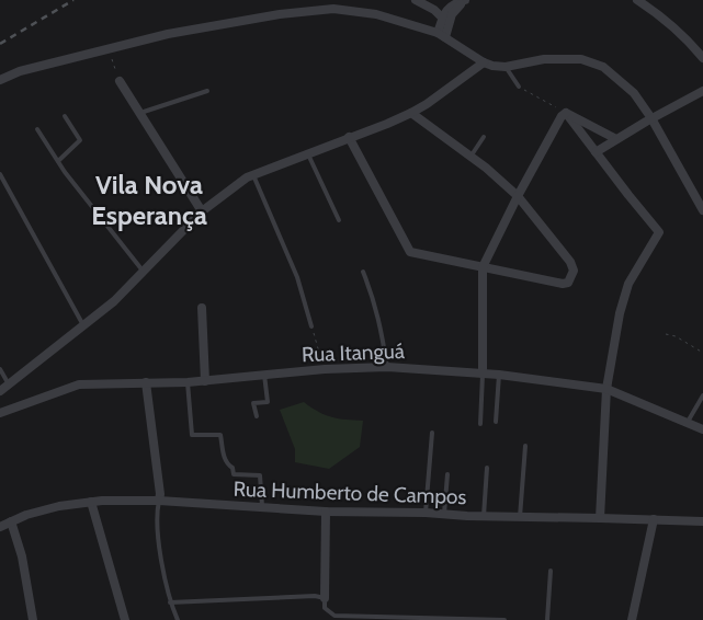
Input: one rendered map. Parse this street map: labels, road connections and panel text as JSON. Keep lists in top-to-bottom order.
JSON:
{
  "streets": {
    "street": ["Rua Itanguá", "Rua Humberto de Campos"]
  },
  "districts": ["Vila Nova Esperança"]
}
